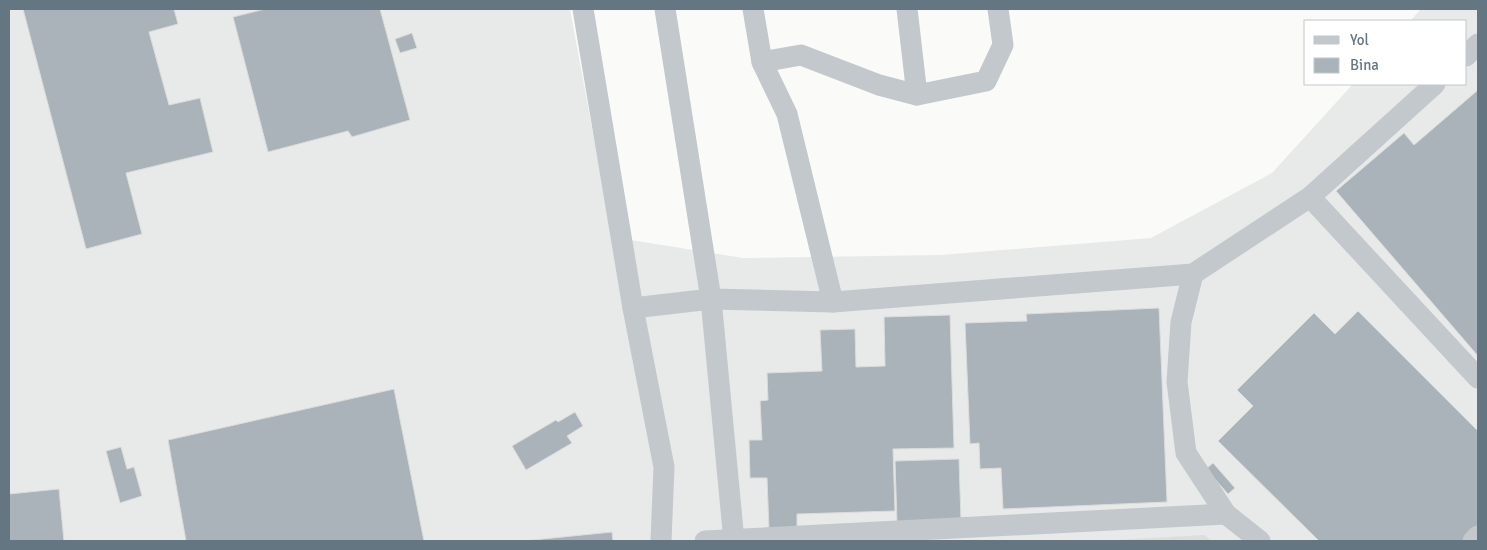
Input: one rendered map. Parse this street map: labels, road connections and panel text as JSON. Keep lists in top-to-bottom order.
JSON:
{
  "legend": ["Yol", "Bina"]
}
